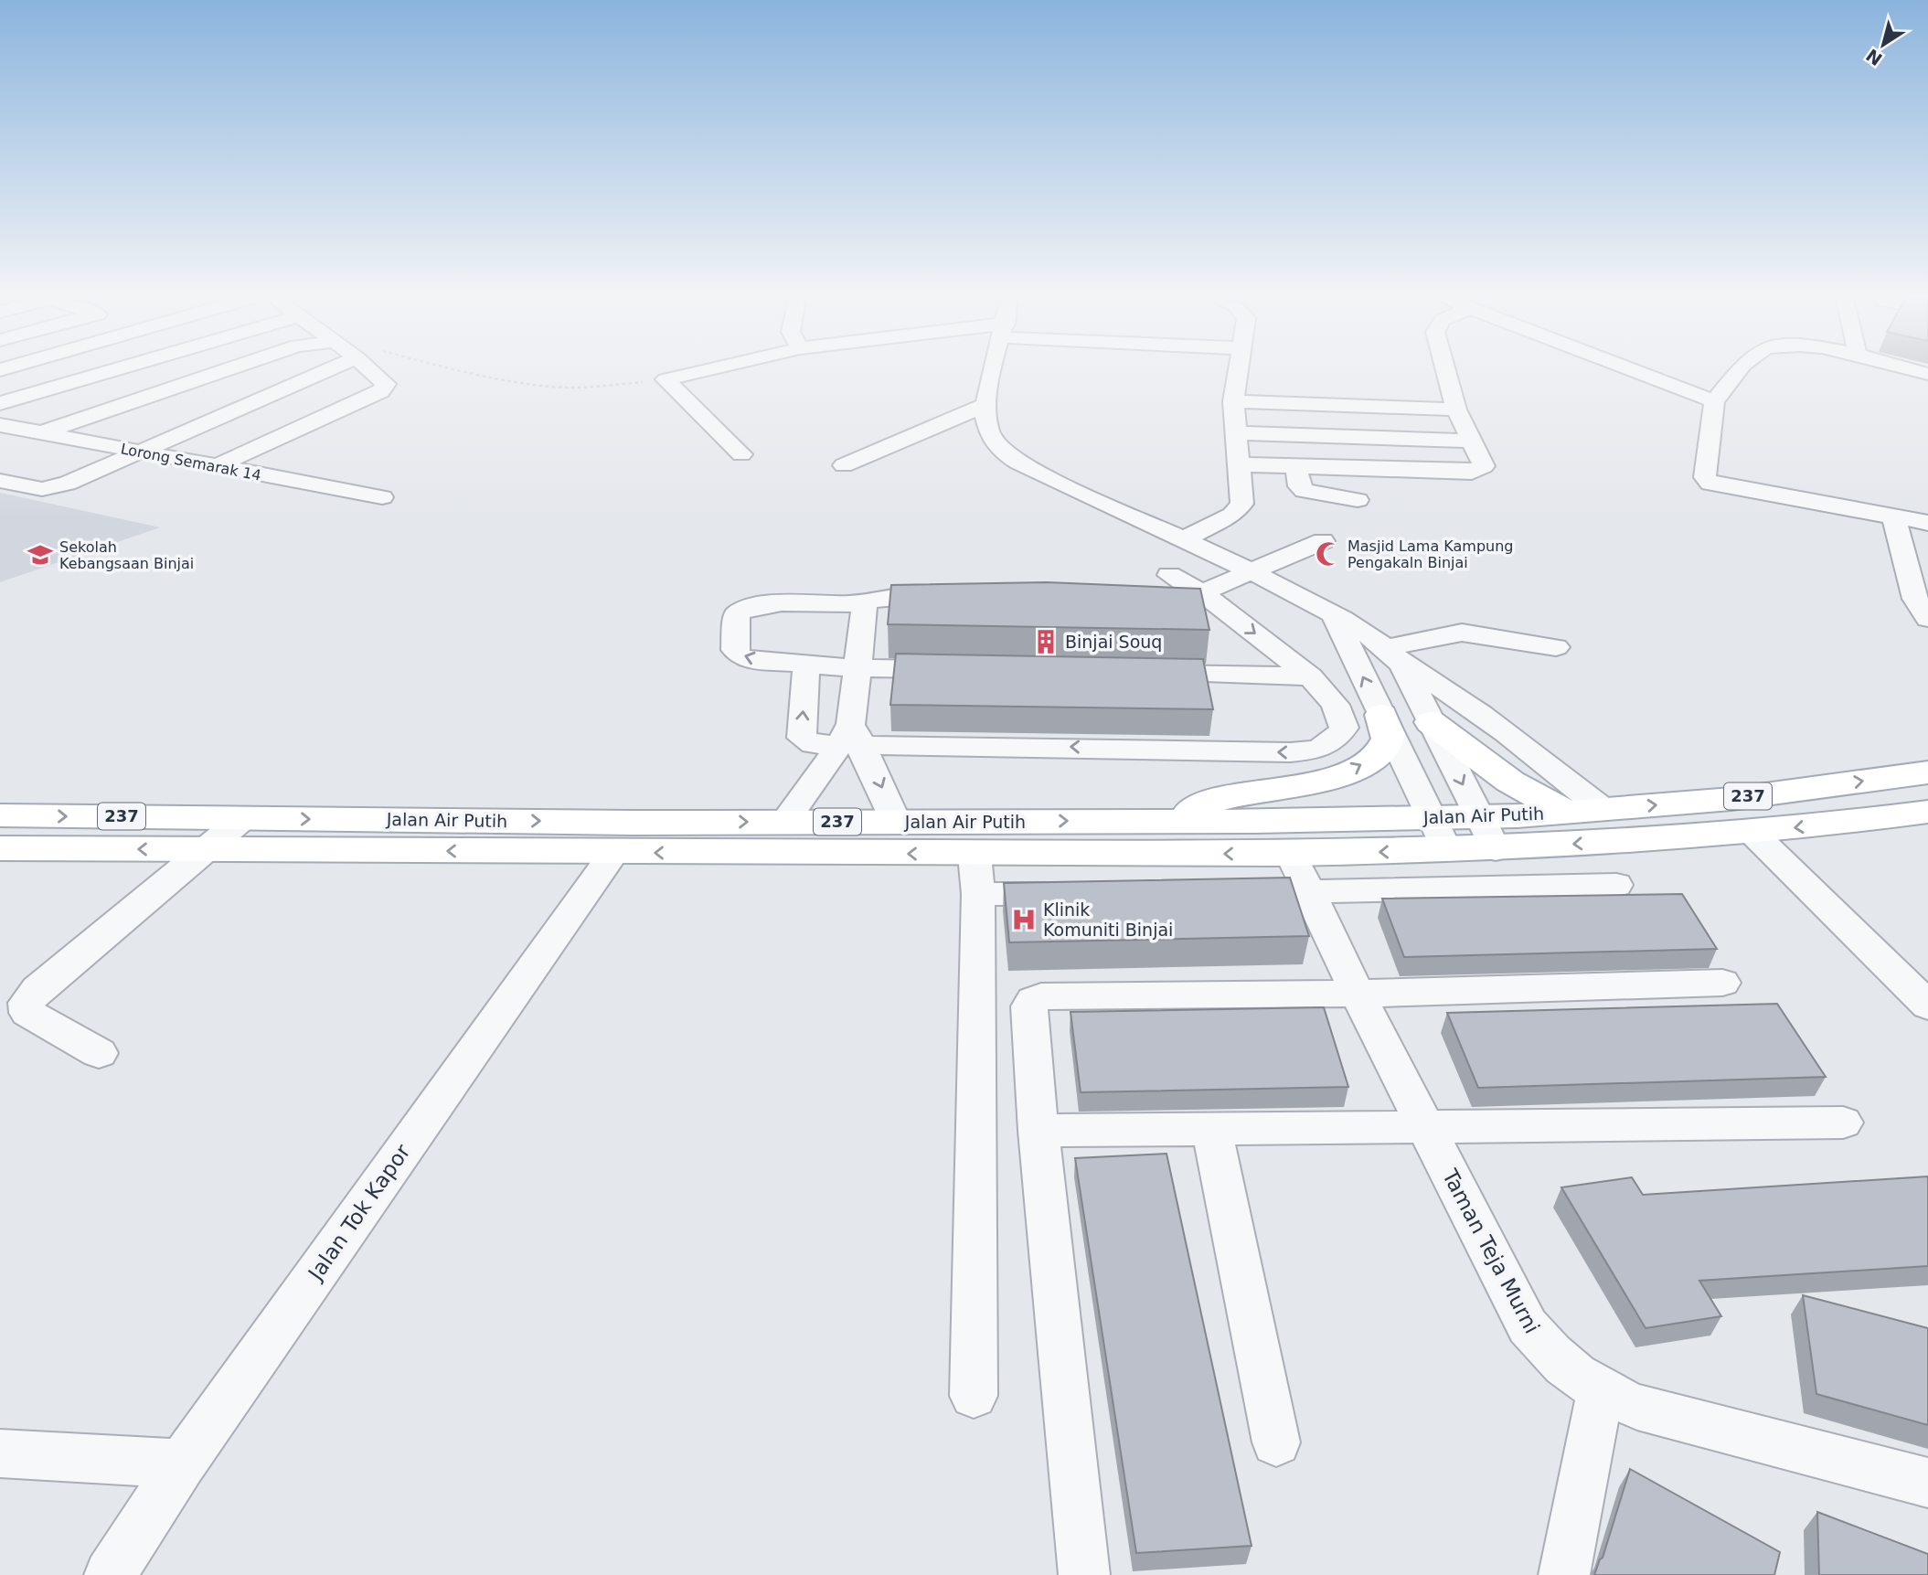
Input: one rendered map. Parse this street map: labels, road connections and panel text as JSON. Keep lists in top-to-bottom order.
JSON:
{
  "streets": {
    "main road": ["237", "Jalan Air Putih"],
    "street": ["Lorong Semarak 14", "Jalan Tok Kapor", "Taman Teja Murni"]
  },
  "crossings": [
    ["Jalan Air Putih", "Jalan Tok Kapor"],
    ["Jalan Air Putih", "Taman Teja Murni"]
  ],
  "places": {
    "mosque": ["Masjid Lama Kampung Pengakaln Binjai"],
    "school or university": ["Sekolah Kebangsaan Binjai"],
    "building": ["Binjai Souq"],
    "hospital": ["Klinik Komuniti Binjai"]
  },
  "north": "bottom left"
}
